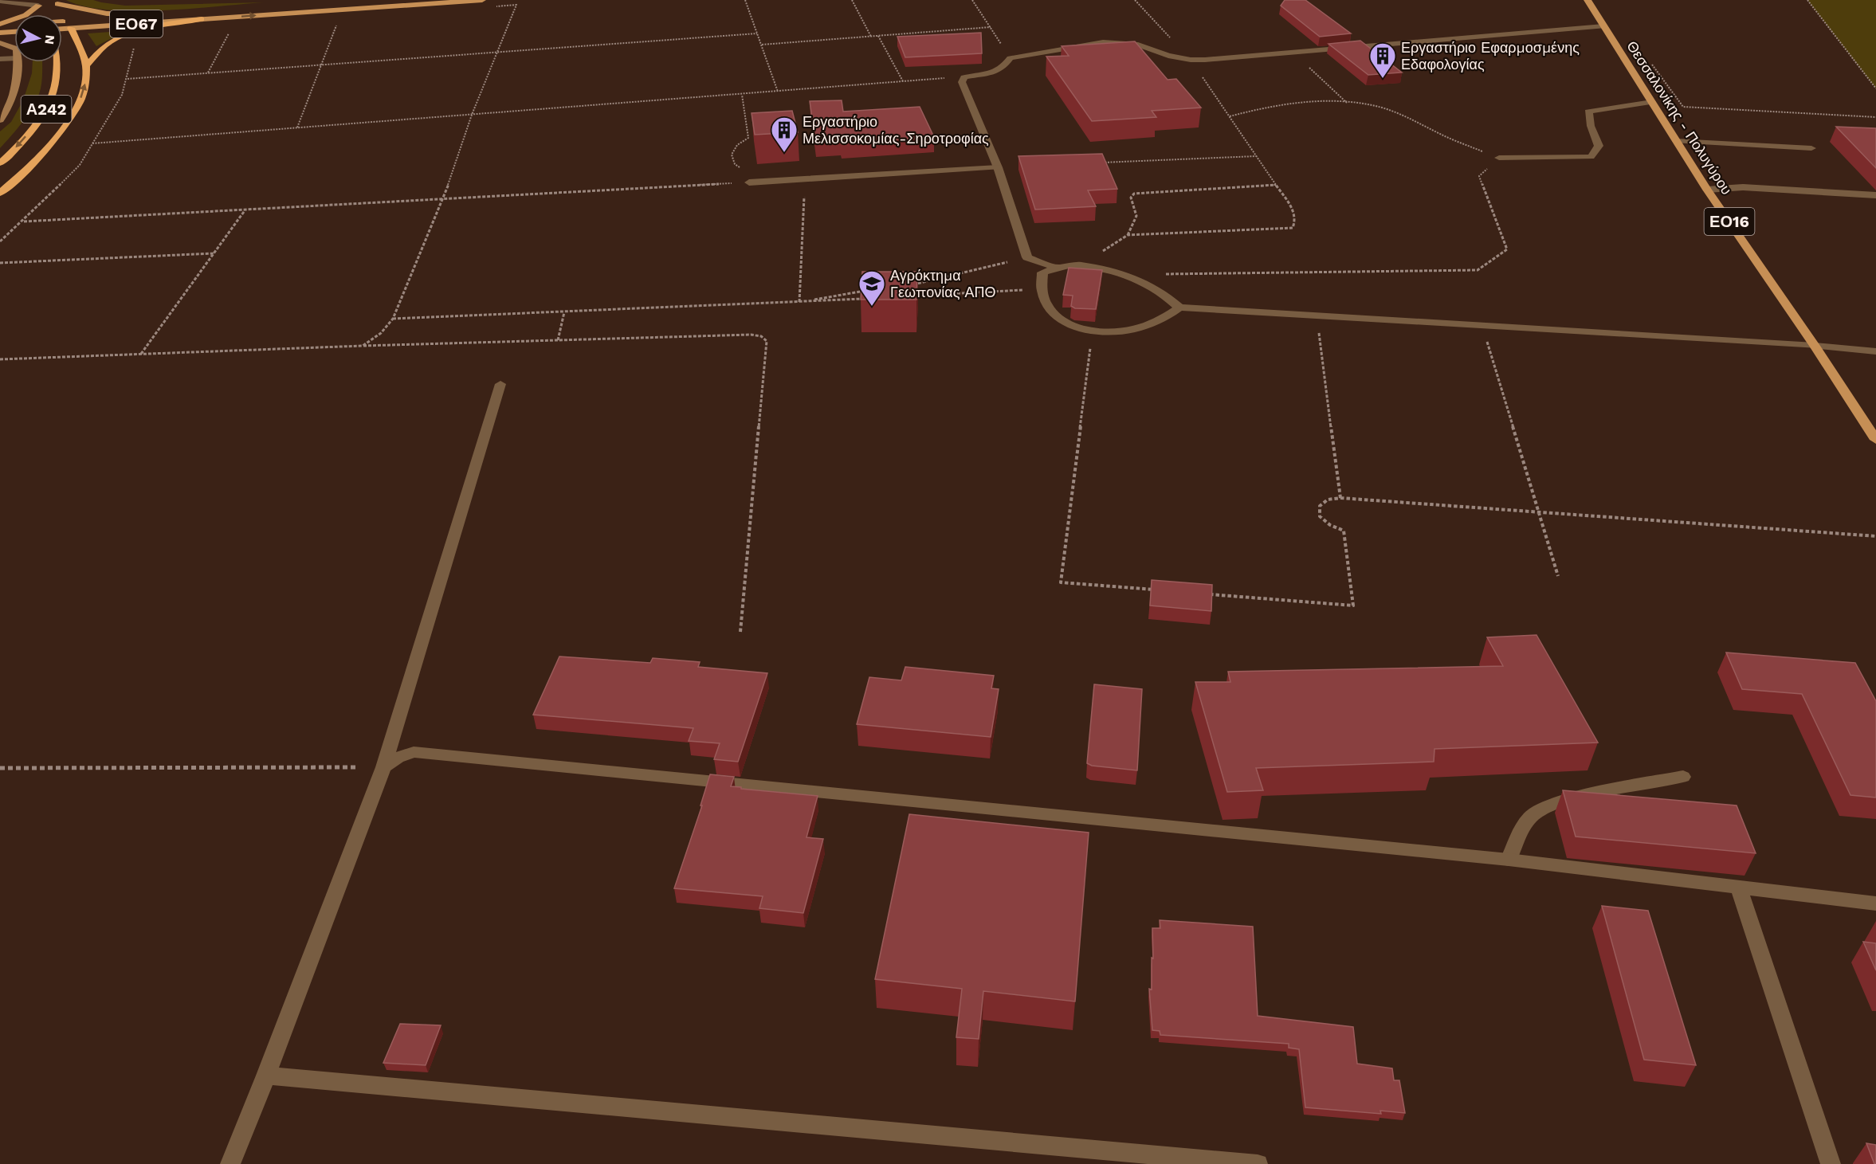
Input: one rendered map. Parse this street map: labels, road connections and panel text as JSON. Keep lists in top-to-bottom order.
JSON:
{
  "streets": {
    "highway": ["Α242"],
    "main road": ["ΕΟ67", "Θεσσαλονίκης - Πολυγύρου", "ΕΟ16"]
  },
  "crossings": [
    ["ΕΟ67", "Α242"]
  ],
  "places": {
    "building": ["Εργαστήριο Εφαρμοσμένης Εδαφολογίας", "Εργαστήριο Μελισσοκομίας-Σηροτροφίας"],
    "school or university": ["Αγρόκτημα Γεωπονίας ΑΠΘ"]
  },
  "north": "right"
}
